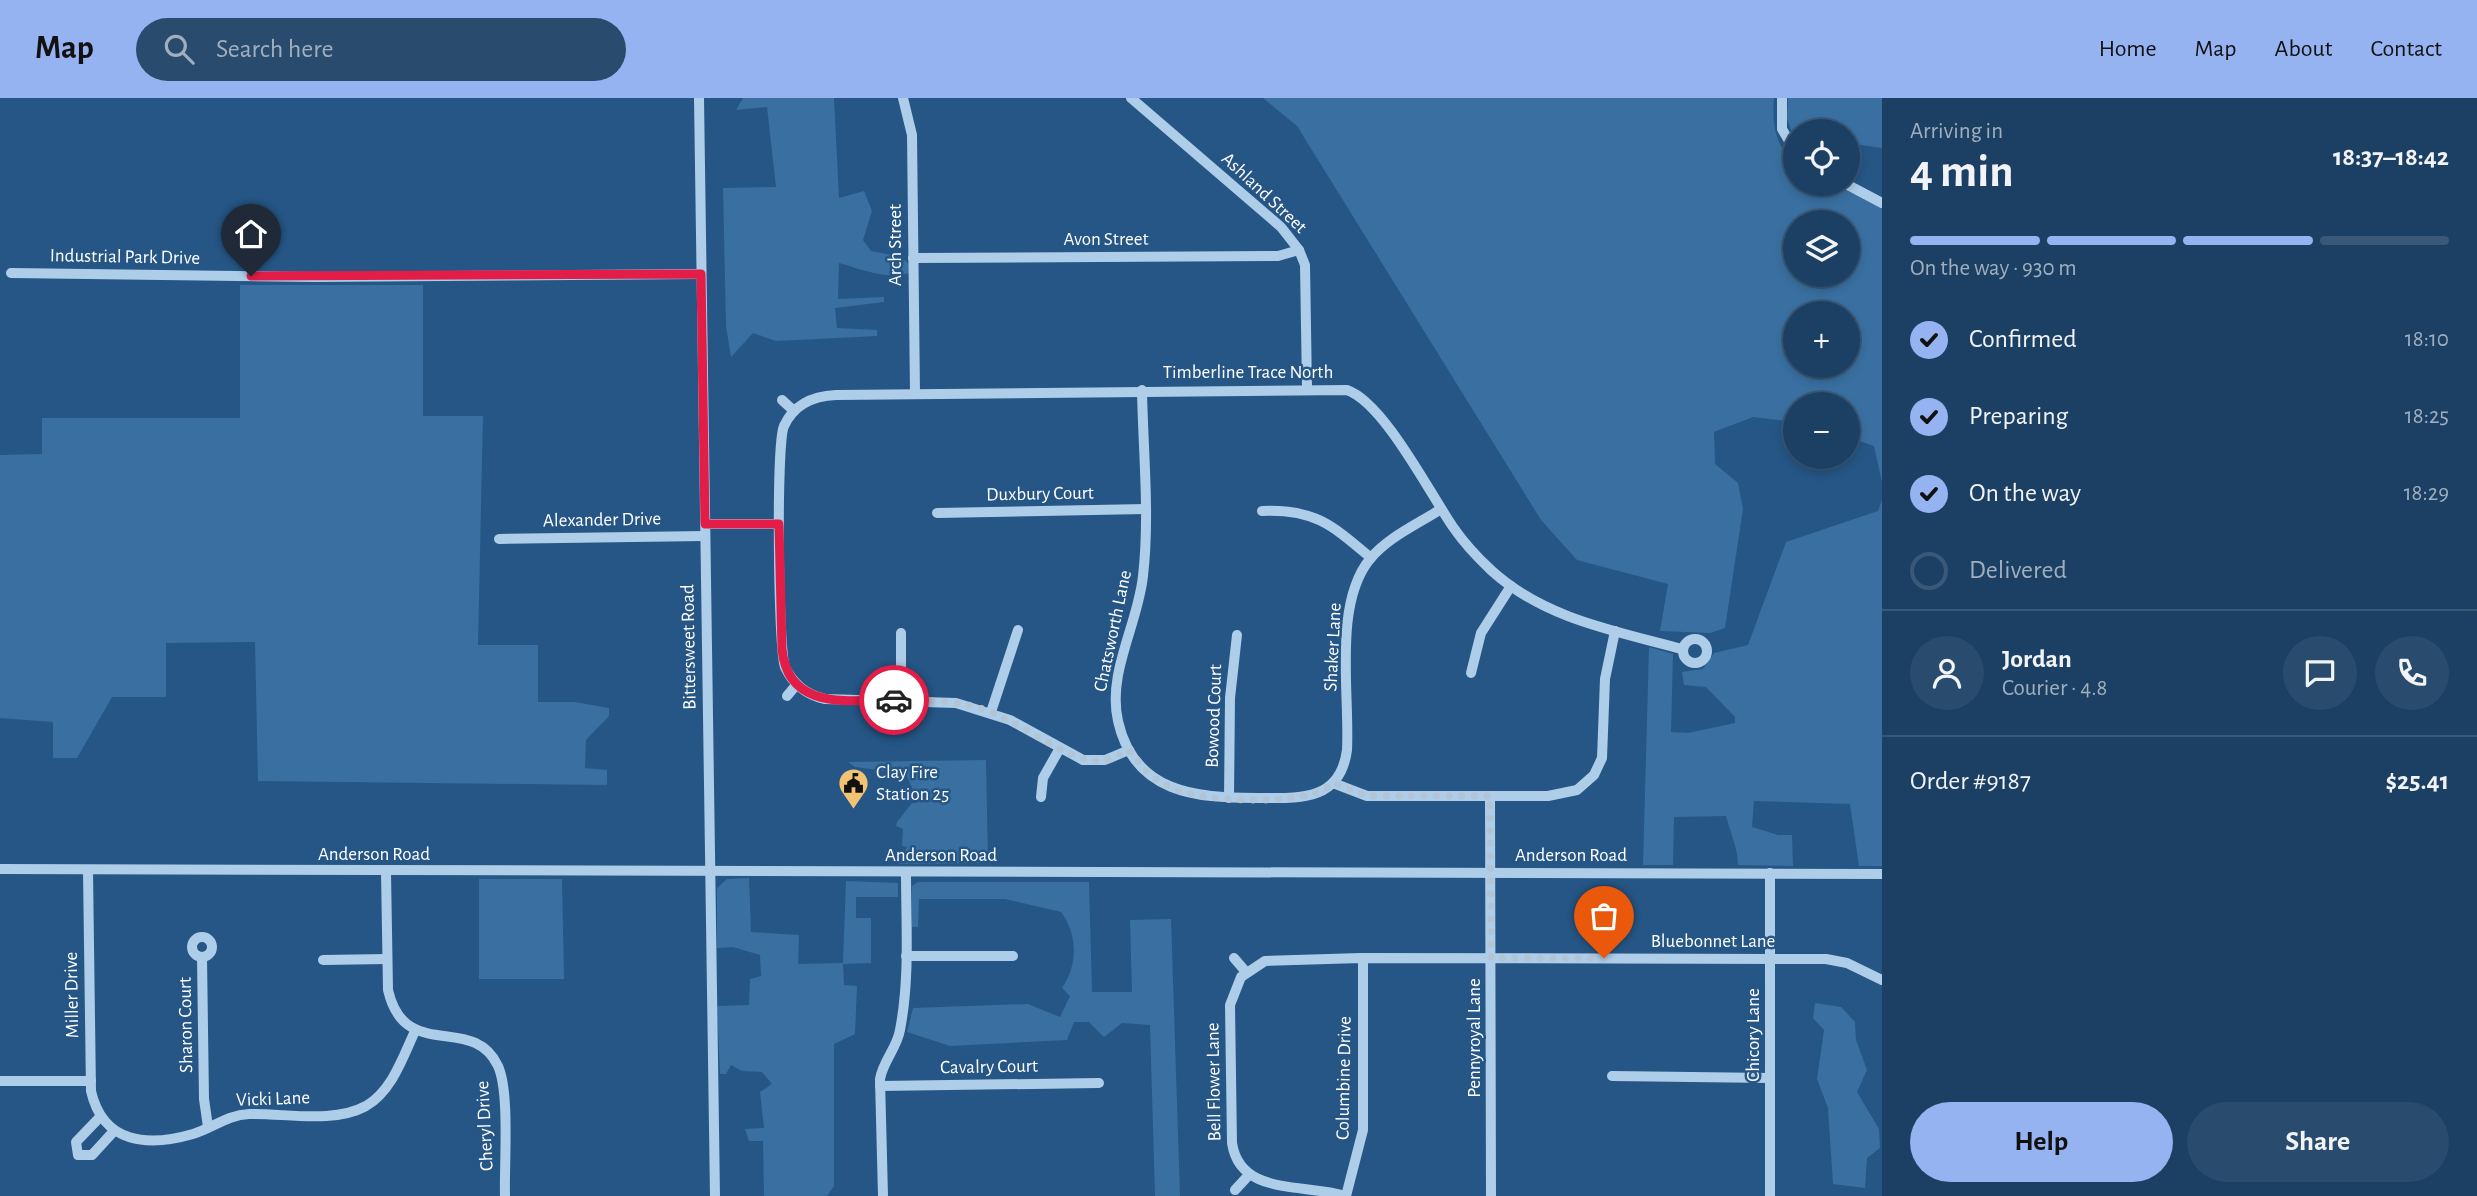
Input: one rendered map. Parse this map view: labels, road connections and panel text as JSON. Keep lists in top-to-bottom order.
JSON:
{
  "streets": {
    "street": [
      "Ashland Street",
      "Avon Street",
      "Arch Street",
      "Industrial Park Drive",
      "Timberline Trace North",
      "Duxbury Court",
      "Alexander Drive",
      "Chatsworth Lane",
      "Bittersweet Road",
      "Shaker Lane",
      "Bowood Court",
      "Anderson Road",
      "Bluebonnet Lane",
      "Miller Drive",
      "Sharon Court",
      "Chicory Lane",
      "Pennyroyal Lane",
      "Cavalry Court",
      "Columbine Drive",
      "Bell Flower Lane",
      "Vicki Lane",
      "Cheryl Drive"
    ]
  },
  "crossings": [
    ["Ashland Street", "Avon Street"],
    ["Ashland Street", "Timberline Trace North"],
    ["Avon Street", "Arch Street"],
    ["Arch Street", "Timberline Trace North"],
    ["Industrial Park Drive", "Bittersweet Road"],
    ["Timberline Trace North", "Chatsworth Lane"],
    ["Timberline Trace North", "Shaker Lane"],
    ["Duxbury Court", "Chatsworth Lane"],
    ["Alexander Drive", "Bittersweet Road"],
    ["Bittersweet Road", "Anderson Road"],
    ["Anderson Road", "Miller Drive"],
    ["Anderson Road", "Chicory Lane"],
    ["Anderson Road", "Pennyroyal Lane"],
    ["Bluebonnet Lane", "Chicory Lane"],
    ["Bluebonnet Lane", "Pennyroyal Lane"],
    ["Bluebonnet Lane", "Columbine Drive"],
    ["Bluebonnet Lane", "Bell Flower Lane"],
    ["Sharon Court", "Vicki Lane"],
    ["Vicki Lane", "Cheryl Drive"]
  ],
  "places": {
    "public building": ["Clay Fire Station 25"]
  },
  "page": {
    "header": "Map",
    "search": "Search here",
    "nav": [
      "Home",
      "Map",
      "About",
      "Contact"
    ],
    "heading": ["4 min", "Arriving in", "18:37–18:42"],
    "panel": [
      "Jordan",
      "Courier · 4.8",
      "Order #9187",
      "$25.41"
    ],
    "map_buttons": ["+", "−"],
    "bar": "On the way · 930 m",
    "list": [
      ["Confirmed", "18:10"],
      ["Preparing", "18:25"],
      ["On the way", "18:29"],
      "Delivered"
    ],
    "buttons": ["Help", "Share"]
  }
}
